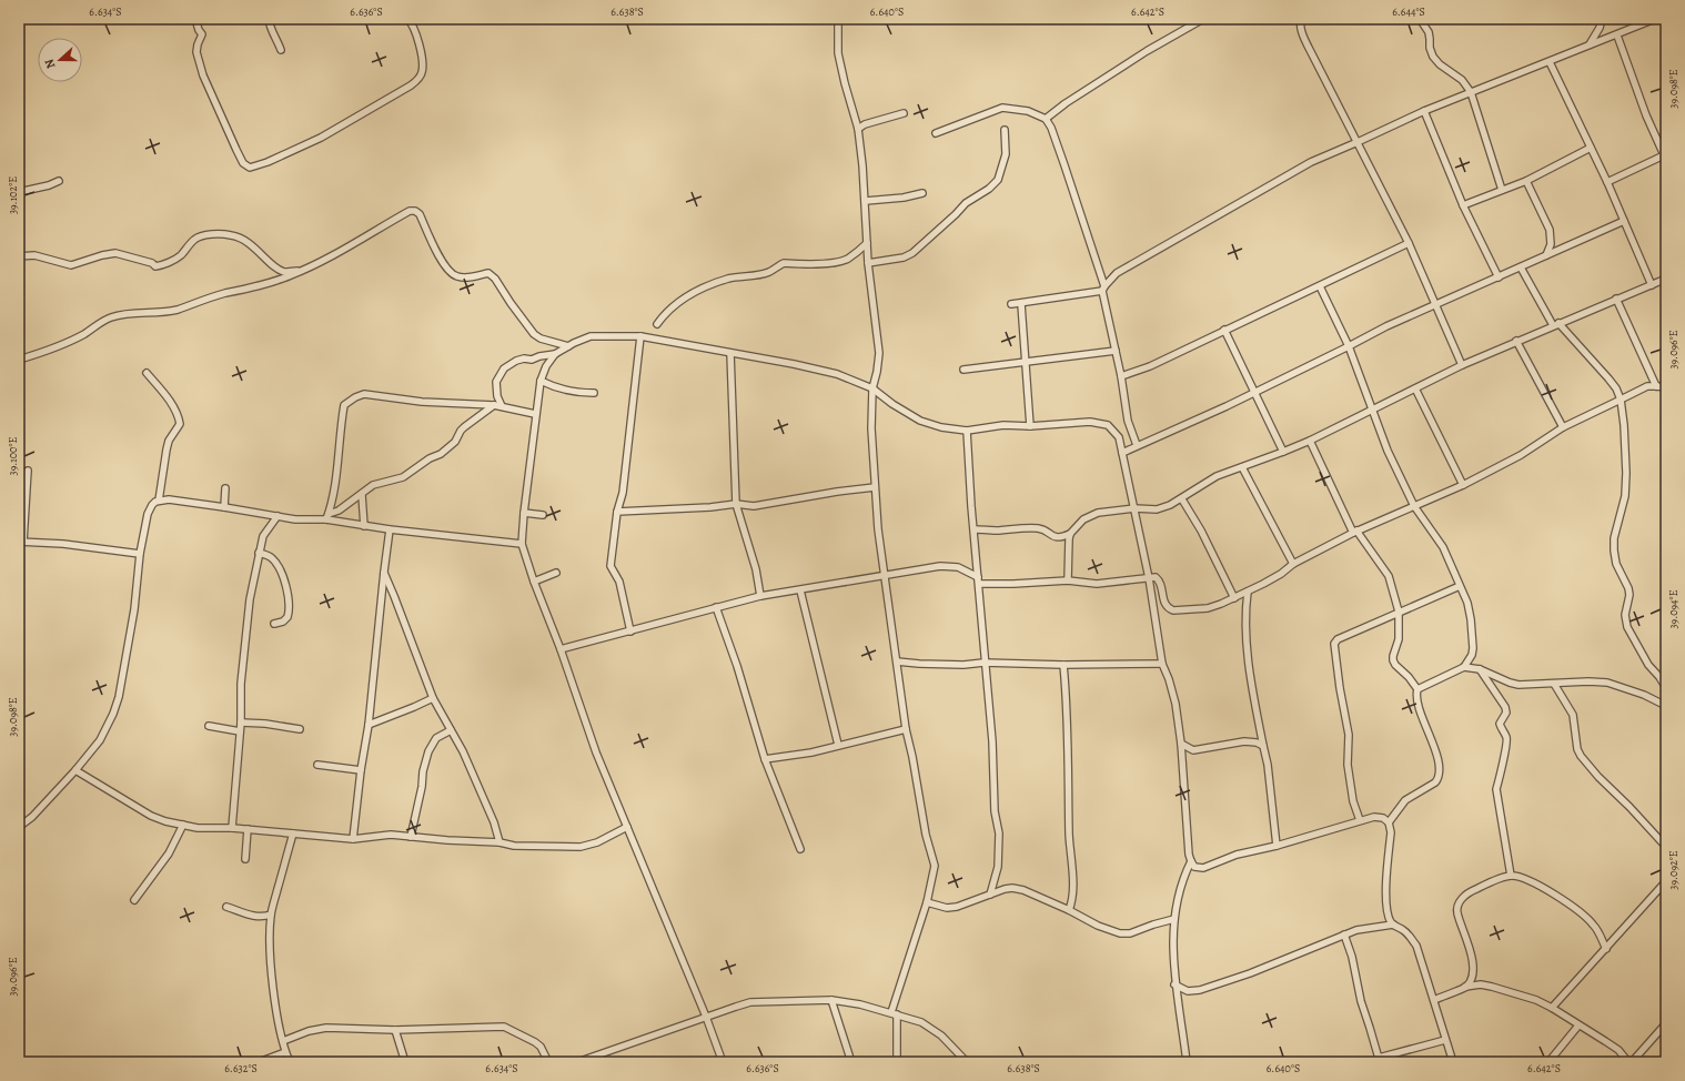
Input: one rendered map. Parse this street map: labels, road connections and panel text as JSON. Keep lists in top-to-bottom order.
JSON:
{
  "north": "left",
  "coordinates": [
    "6.634°S",
    "6.636°S",
    "6.638°S",
    "6.640°S",
    "6.642°S",
    "6.644°S",
    "39.098°E",
    "39.102°E",
    "39.096°E",
    "39.100°E",
    "39.094°E",
    "39.092°E",
    "6.632°S"
  ]
}
